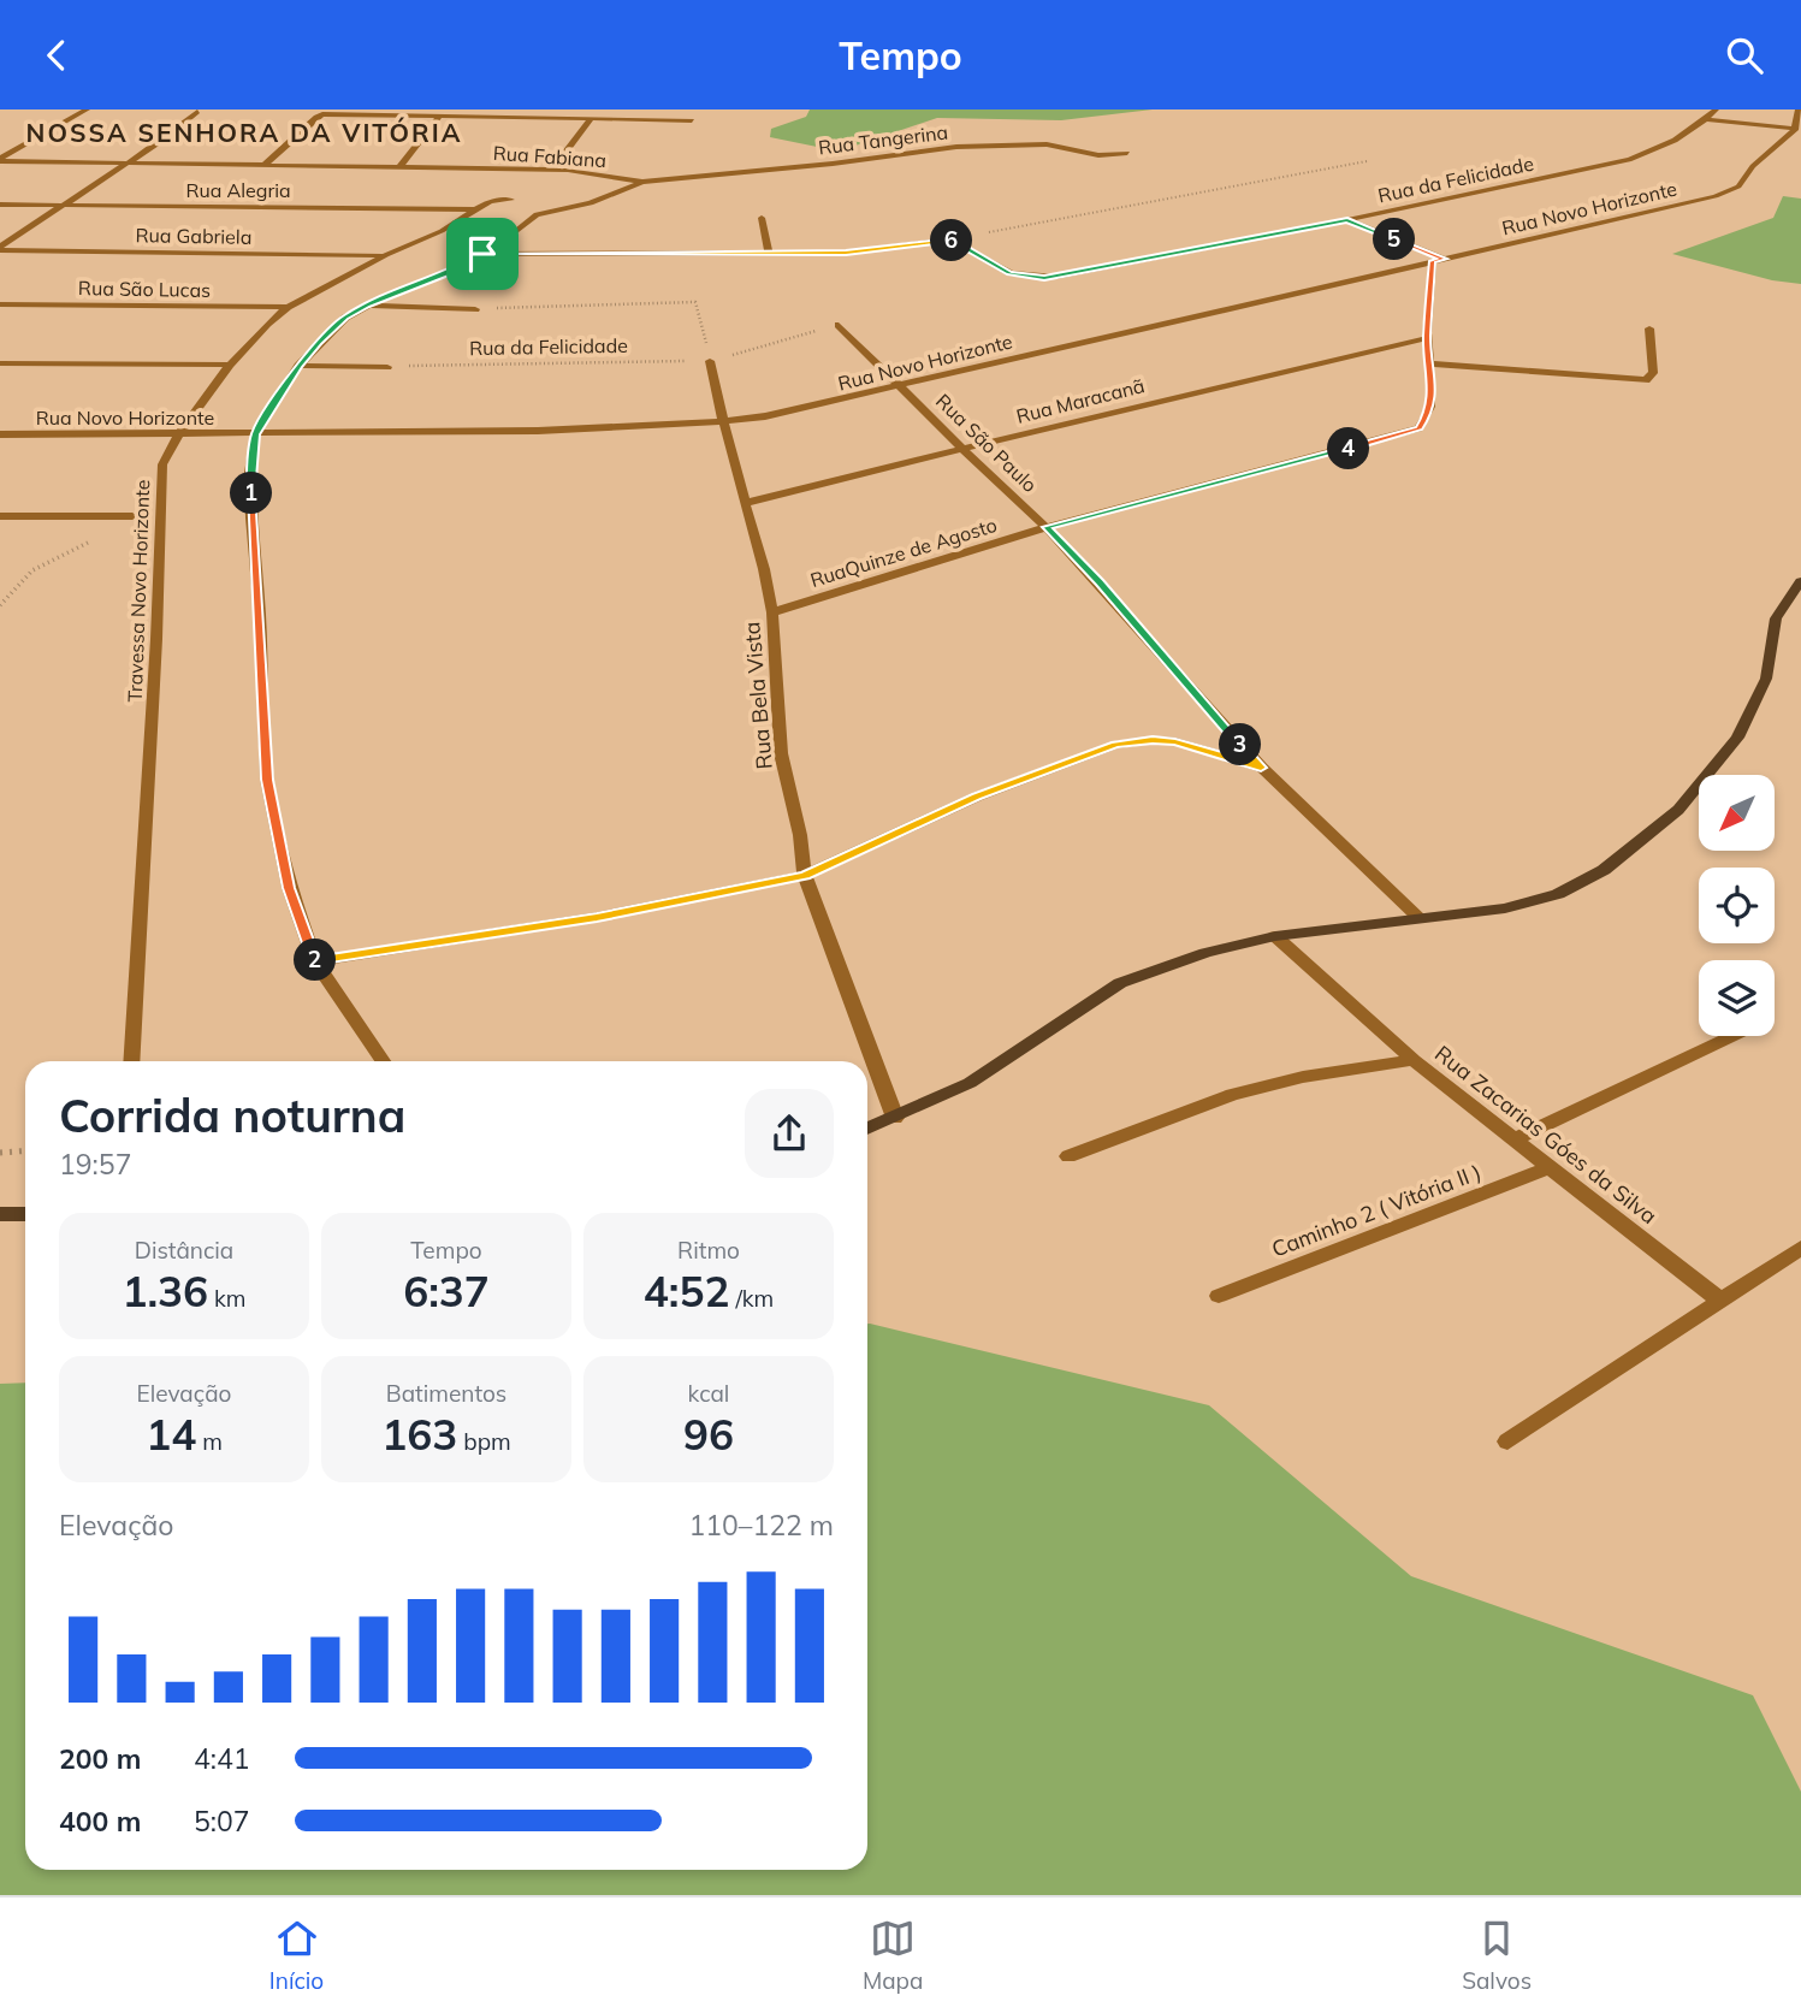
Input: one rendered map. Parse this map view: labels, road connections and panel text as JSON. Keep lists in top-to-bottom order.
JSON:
{
  "streets": {
    "street": [
      "Rua Tangerina",
      "Rua Fabiana",
      "Rua da Felicidade",
      "Rua Alegria",
      "Rua Novo Horizonte",
      "Rua Gabriela",
      "Rua São Lucas",
      "Rua Maracanã",
      "Rua São Paulo",
      "RuaQuinze de Agosto",
      "Travessa Novo Horizonte",
      "Rua Bela Vista",
      "Rua Zacarias Góes da Silva",
      "Caminho 2 ( Vitória II )"
    ]
  },
  "crossings": [
    ["Rua Tangerina", "Rua Fabiana"],
    ["Rua da Felicidade", "Rua São Paulo"],
    ["Rua da Felicidade", "Rua Bela Vista"],
    ["Rua Alegria", "Travessa Novo Horizonte"],
    ["Rua Novo Horizonte", "Rua São Paulo"],
    ["Rua Novo Horizonte", "RuaQuinze de Agosto"],
    ["Rua Novo Horizonte", "Travessa Novo Horizonte"],
    ["Rua Novo Horizonte", "Rua Bela Vista"],
    ["Rua Gabriela", "Travessa Novo Horizonte"],
    ["Rua São Lucas", "Travessa Novo Horizonte"],
    ["Rua Maracanã", "Rua São Paulo"],
    ["Rua Maracanã", "RuaQuinze de Agosto"],
    ["Rua Maracanã", "Rua Bela Vista"],
    ["Rua São Paulo", "RuaQuinze de Agosto"],
    ["RuaQuinze de Agosto", "Rua Bela Vista"],
    ["Rua Zacarias Góes da Silva", "Caminho 2 ( Vitória II )"]
  ],
  "districts": ["NOSSA SENHORA DA VITÓRIA"],
  "north": "bottom left",
  "page": {
    "header": "Tempo",
    "pins": [
      "5",
      "6",
      "4",
      "1",
      "3",
      "2"
    ],
    "heading": ["Corrida noturna", "19:57"],
    "stats": [
      ["Distância", "1.36 km"],
      ["Tempo", "6:37"],
      ["Ritmo", "4:52 /km"],
      ["Elevação", "14 m"],
      ["Batimentos", "163 bpm"],
      ["kcal", "96"]
    ],
    "chart": ["Elevação", "110–122 m"],
    "list": [
      {
        "name": "200 m",
        "note": "4:41"
      },
      {
        "name": "400 m",
        "note": "5:07"
      }
    ],
    "tabs": ["Início", "Mapa", "Salvos"]
  }
}
